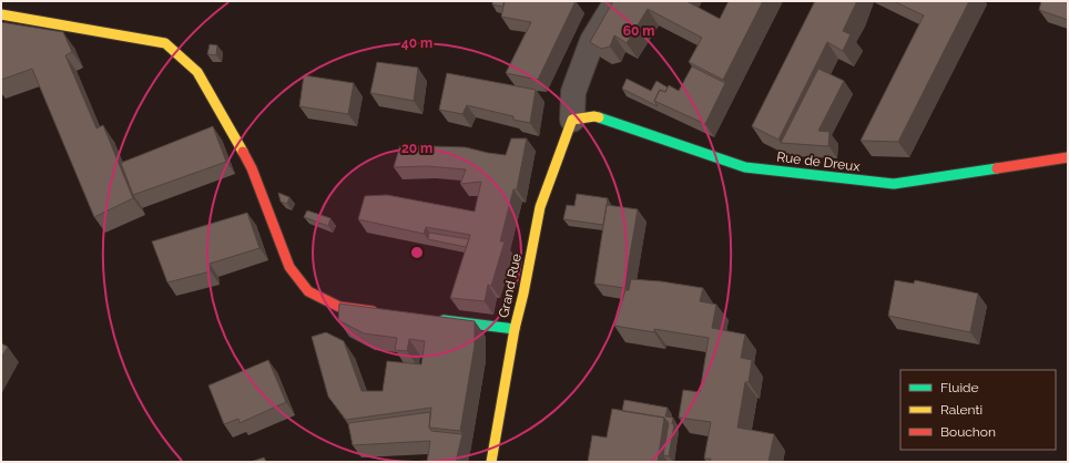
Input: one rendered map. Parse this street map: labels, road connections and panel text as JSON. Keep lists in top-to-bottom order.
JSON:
{
  "streets": {
    "street": ["Rue de Dreux", "Grand Rue"]
  },
  "crossings": [
    ["Rue de Dreux", "Grand Rue"]
  ],
  "legend": ["Fluide", "Ralenti", "Bouchon"],
  "rings": ["60 m", "40 m", "20 m"]
}
